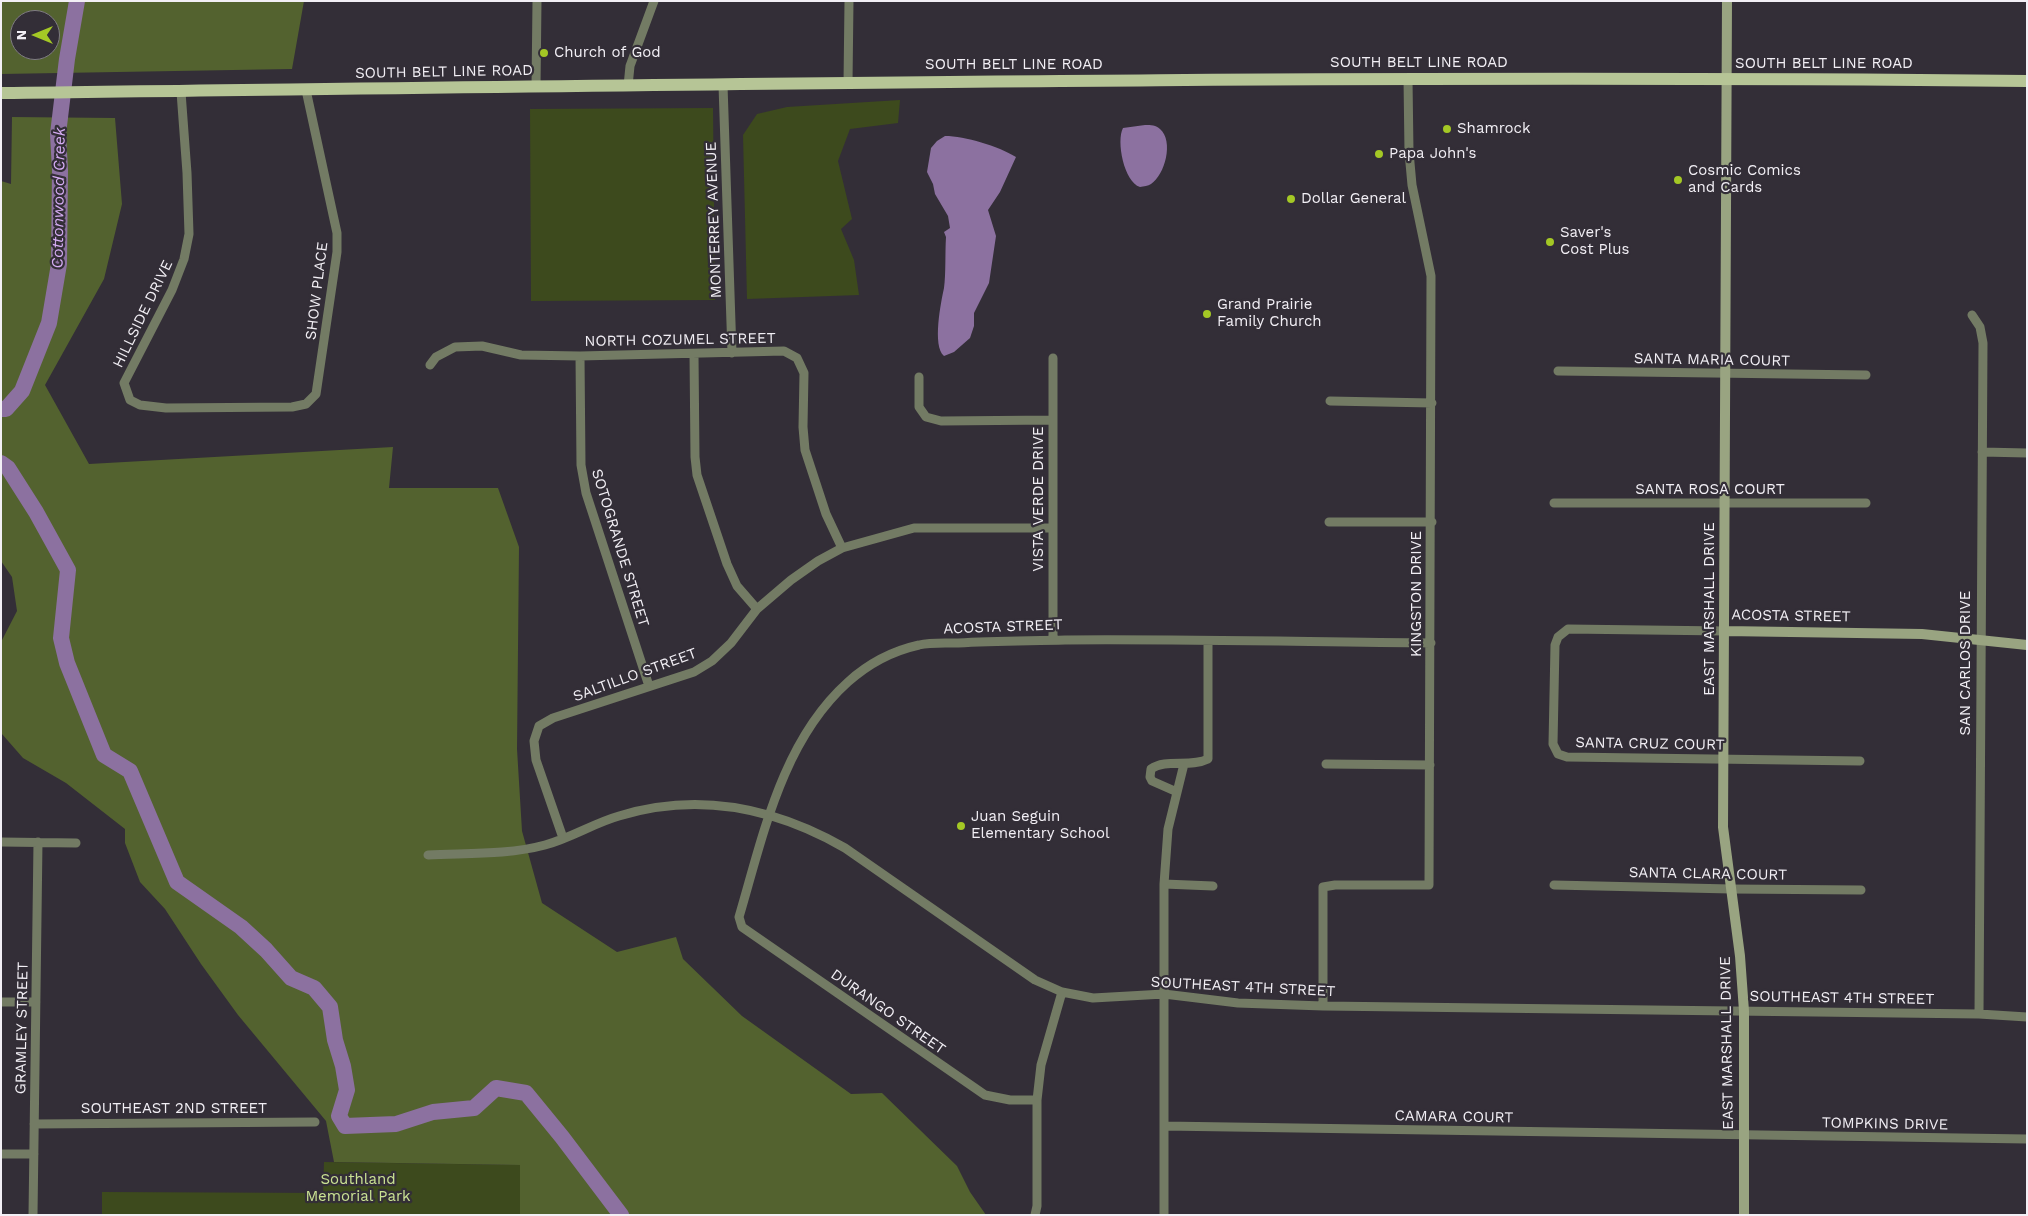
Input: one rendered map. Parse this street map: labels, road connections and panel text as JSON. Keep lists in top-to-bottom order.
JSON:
{
  "streets": {
    "main road": ["SOUTH BELT LINE ROAD", "EAST MARSHALL DRIVE", "ACOSTA STREET"],
    "street": [
      "MONTERREY AVENUE",
      "SHOW PLACE",
      "HILLSIDE DRIVE",
      "NORTH COZUMEL STREET",
      "SANTA MARIA COURT",
      "SANTA ROSA COURT",
      "VISTA VERDE DRIVE",
      "SOTOGRANDE STREET",
      "KINGSTON DRIVE",
      "SAN CARLOS DRIVE",
      "SALTILLO STREET",
      "SANTA CRUZ COURT",
      "SANTA CLARA COURT",
      "SOUTHEAST 4TH STREET",
      "DURANGO STREET",
      "GRAMLEY STREET",
      "SOUTHEAST 2ND STREET",
      "CAMARA COURT",
      "TOMPKINS DRIVE"
    ]
  },
  "crossings": [
    ["SOUTH BELT LINE ROAD", "MONTERREY AVENUE"],
    ["SOUTH BELT LINE ROAD", "SHOW PLACE"],
    ["SOUTH BELT LINE ROAD", "HILLSIDE DRIVE"],
    ["SOUTH BELT LINE ROAD", "KINGSTON DRIVE"],
    ["SOUTH BELT LINE ROAD", "EAST MARSHALL DRIVE"],
    ["MONTERREY AVENUE", "NORTH COZUMEL STREET"],
    ["SHOW PLACE", "HILLSIDE DRIVE"],
    ["NORTH COZUMEL STREET", "SOTOGRANDE STREET"],
    ["NORTH COZUMEL STREET", "SALTILLO STREET"],
    ["SANTA MARIA COURT", "EAST MARSHALL DRIVE"],
    ["SANTA ROSA COURT", "EAST MARSHALL DRIVE"],
    ["VISTA VERDE DRIVE", "ACOSTA STREET"],
    ["VISTA VERDE DRIVE", "SALTILLO STREET"],
    ["SOTOGRANDE STREET", "SALTILLO STREET"],
    ["KINGSTON DRIVE", "ACOSTA STREET"],
    ["KINGSTON DRIVE", "SOUTHEAST 4TH STREET"],
    ["EAST MARSHALL DRIVE", "ACOSTA STREET"],
    ["EAST MARSHALL DRIVE", "SANTA CRUZ COURT"],
    ["EAST MARSHALL DRIVE", "SANTA CLARA COURT"],
    ["EAST MARSHALL DRIVE", "SOUTHEAST 4TH STREET"],
    ["EAST MARSHALL DRIVE", "CAMARA COURT"],
    ["EAST MARSHALL DRIVE", "TOMPKINS DRIVE"],
    ["ACOSTA STREET", "SAN CARLOS DRIVE"],
    ["ACOSTA STREET", "SANTA CRUZ COURT"],
    ["ACOSTA STREET", "SOUTHEAST 4TH STREET"],
    ["ACOSTA STREET", "DURANGO STREET"],
    ["SAN CARLOS DRIVE", "SOUTHEAST 4TH STREET"],
    ["SALTILLO STREET", "SOUTHEAST 4TH STREET"],
    ["GRAMLEY STREET", "SOUTHEAST 2ND STREET"],
    ["CAMARA COURT", "TOMPKINS DRIVE"]
  ],
  "water": ["Cottonwood Creek"],
  "parks": ["Southland Memorial Park"],
  "places": [
    "Church of God",
    "Shamrock",
    "Papa John's",
    "Cosmic Comics and Cards",
    "Dollar General",
    "Saver's Cost Plus",
    "Grand Prairie Family Church",
    "Juan Seguin Elementary School"
  ],
  "north": "left"
}
